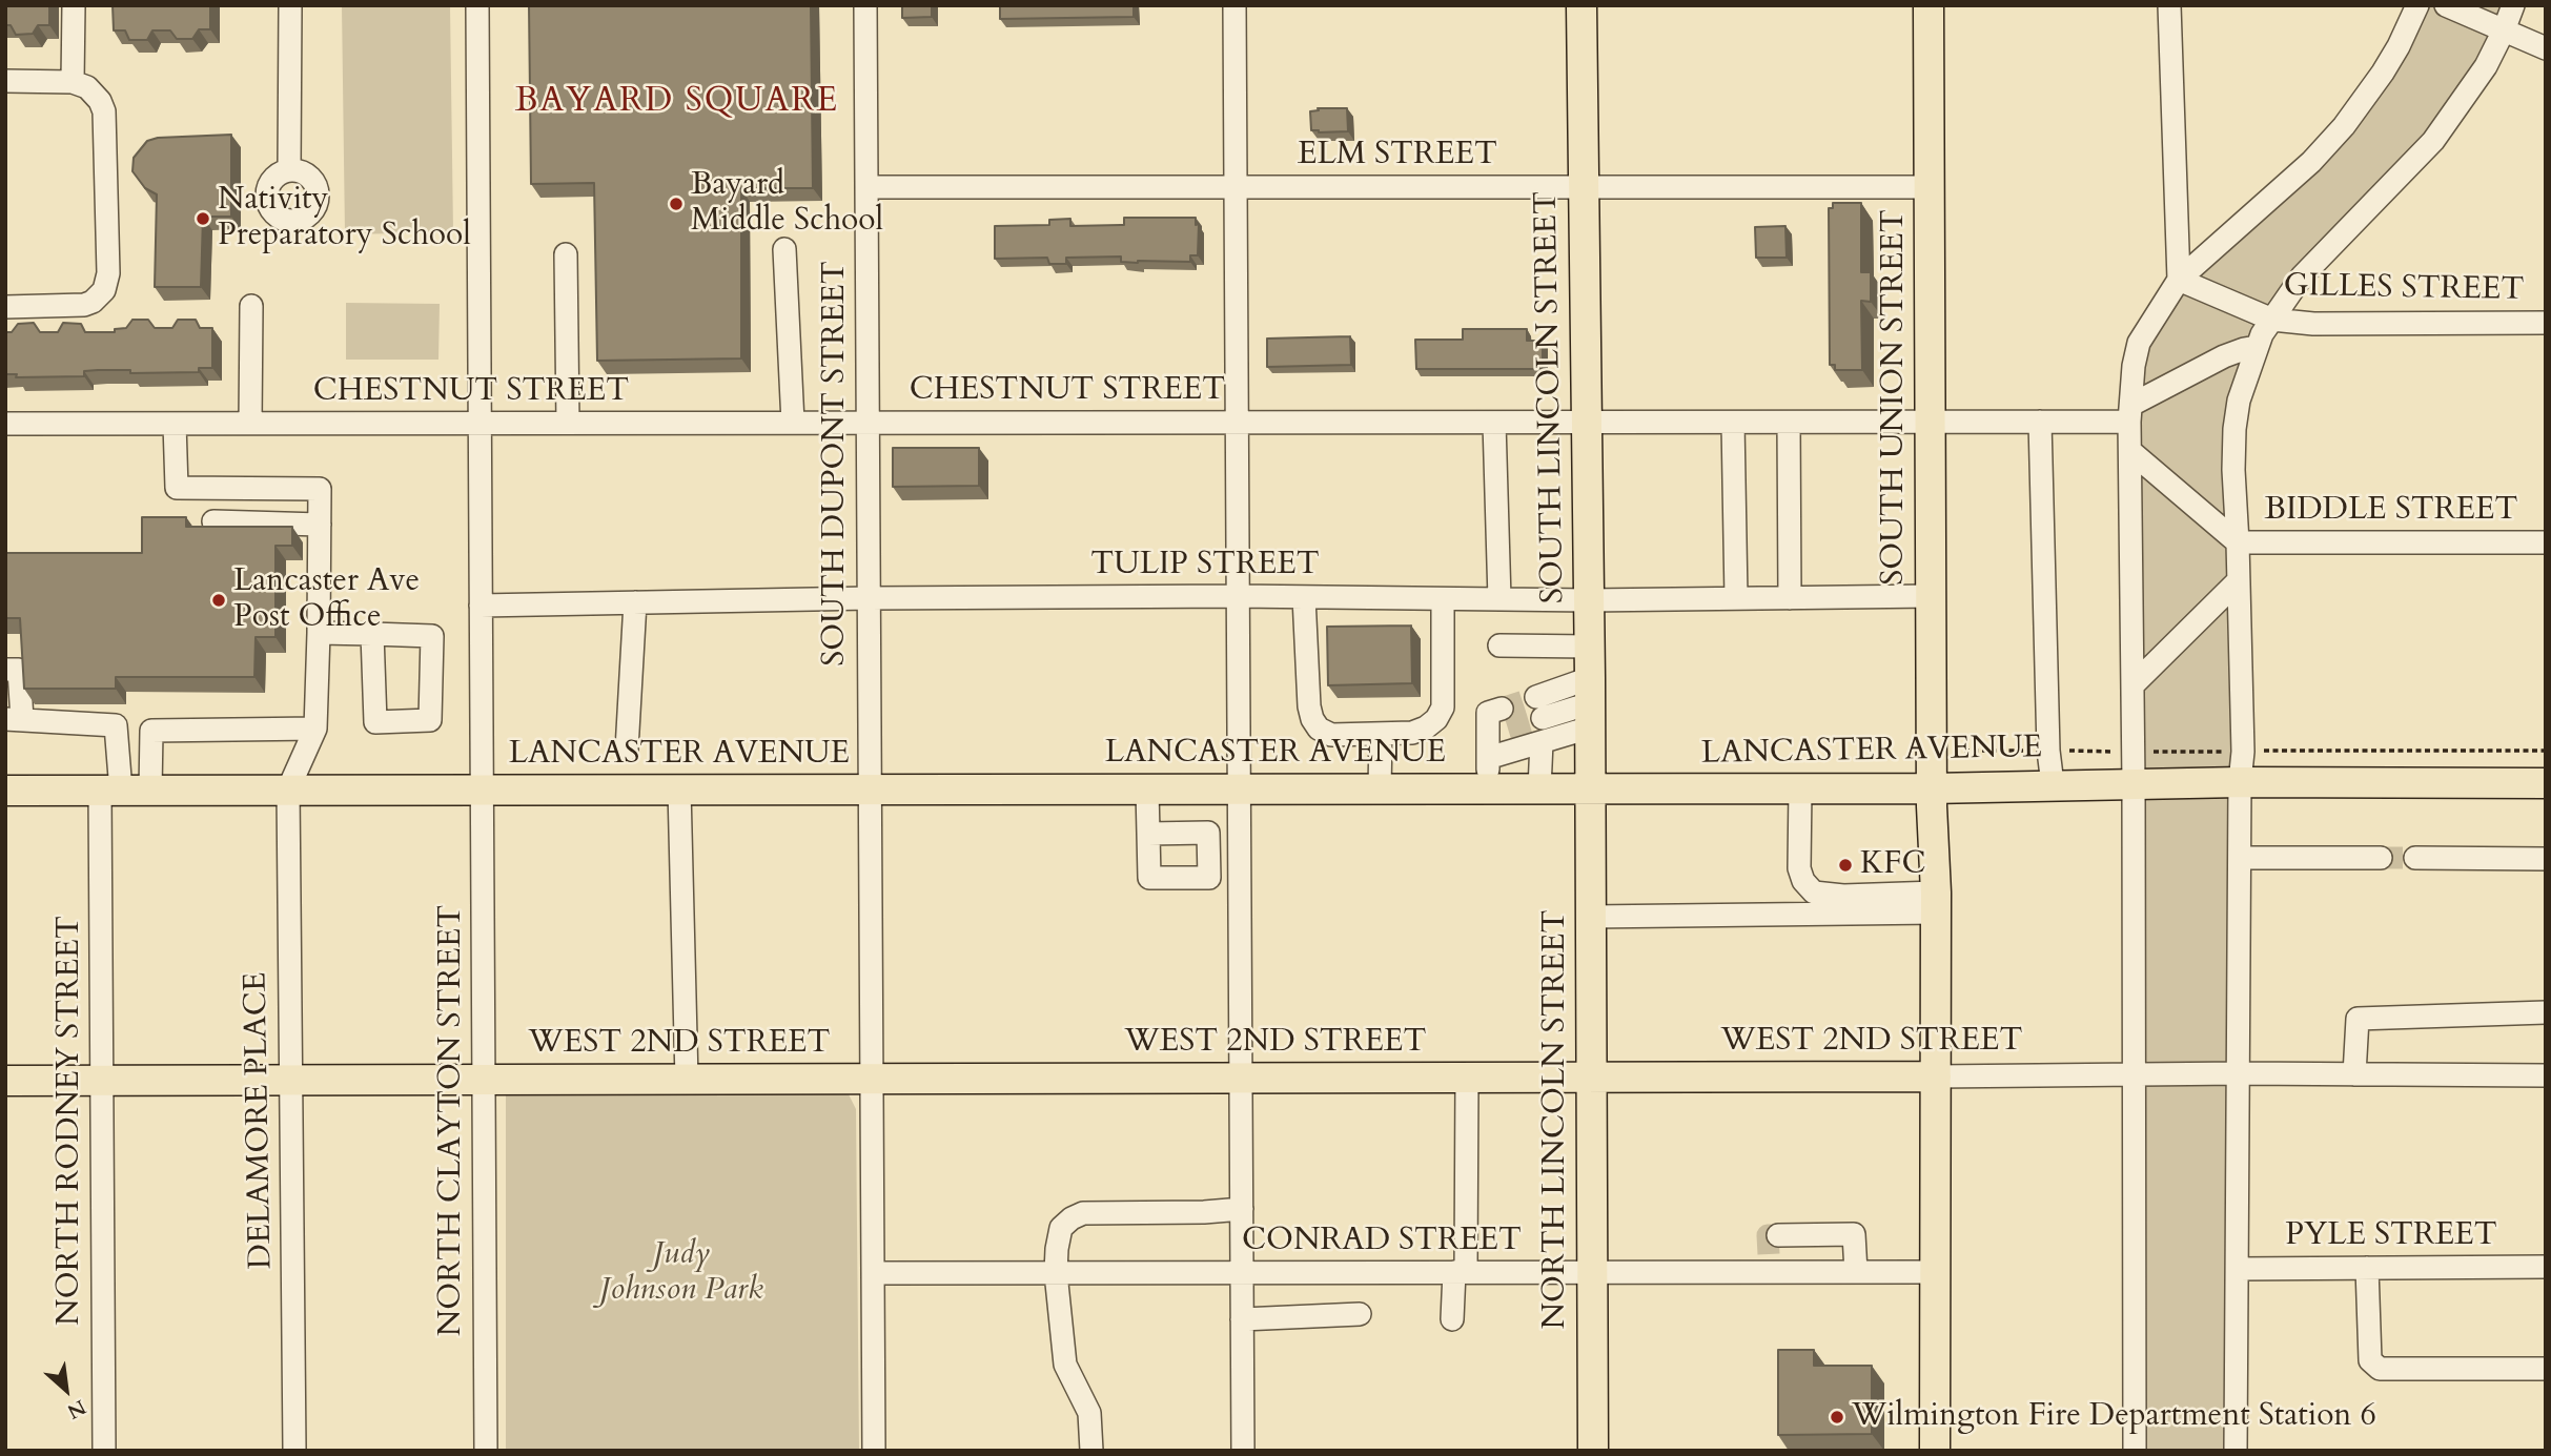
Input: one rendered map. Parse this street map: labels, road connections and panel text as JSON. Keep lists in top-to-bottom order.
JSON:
{
  "streets": {
    "main road": [
      "SOUTH LINCOLN STREET",
      "SOUTH UNION STREET",
      "LANCASTER AVENUE",
      "WEST 2ND STREET",
      "NORTH LINCOLN STREET"
    ],
    "street": [
      "ELM STREET",
      "GILLES STREET",
      "CHESTNUT STREET",
      "SOUTH DUPONT STREET",
      "BIDDLE STREET",
      "TULIP STREET",
      "NORTH RODNEY STREET",
      "DELAMORE PLACE",
      "NORTH CLAYTON STREET",
      "PYLE STREET",
      "CONRAD STREET"
    ]
  },
  "crossings": [
    ["ELM STREET", "SOUTH LINCOLN STREET"],
    ["ELM STREET", "SOUTH UNION STREET"],
    ["ELM STREET", "SOUTH DUPONT STREET"],
    ["CHESTNUT STREET", "SOUTH LINCOLN STREET"],
    ["CHESTNUT STREET", "SOUTH UNION STREET"],
    ["CHESTNUT STREET", "SOUTH DUPONT STREET"],
    ["CHESTNUT STREET", "NORTH CLAYTON STREET"],
    ["SOUTH LINCOLN STREET", "TULIP STREET"],
    ["SOUTH LINCOLN STREET", "LANCASTER AVENUE"],
    ["SOUTH LINCOLN STREET", "NORTH LINCOLN STREET"],
    ["SOUTH UNION STREET", "TULIP STREET"],
    ["SOUTH UNION STREET", "LANCASTER AVENUE"],
    ["SOUTH UNION STREET", "WEST 2ND STREET"],
    ["SOUTH UNION STREET", "CONRAD STREET"],
    ["SOUTH DUPONT STREET", "TULIP STREET"],
    ["SOUTH DUPONT STREET", "LANCASTER AVENUE"],
    ["SOUTH DUPONT STREET", "WEST 2ND STREET"],
    ["SOUTH DUPONT STREET", "CONRAD STREET"],
    ["TULIP STREET", "NORTH CLAYTON STREET"],
    ["LANCASTER AVENUE", "NORTH LINCOLN STREET"],
    ["LANCASTER AVENUE", "NORTH RODNEY STREET"],
    ["LANCASTER AVENUE", "DELAMORE PLACE"],
    ["LANCASTER AVENUE", "NORTH CLAYTON STREET"],
    ["WEST 2ND STREET", "NORTH LINCOLN STREET"],
    ["WEST 2ND STREET", "NORTH RODNEY STREET"],
    ["WEST 2ND STREET", "DELAMORE PLACE"],
    ["WEST 2ND STREET", "NORTH CLAYTON STREET"],
    ["NORTH LINCOLN STREET", "CONRAD STREET"]
  ],
  "districts": ["BAYARD SQUARE"],
  "parks": ["Judy Johnson Park"],
  "places": [
    "Bayard Middle School",
    "Nativity Preparatory School",
    "Lancaster Ave Post Office",
    "KFC",
    "Wilmington Fire Department Station 6"
  ],
  "north": "bottom right"
}
